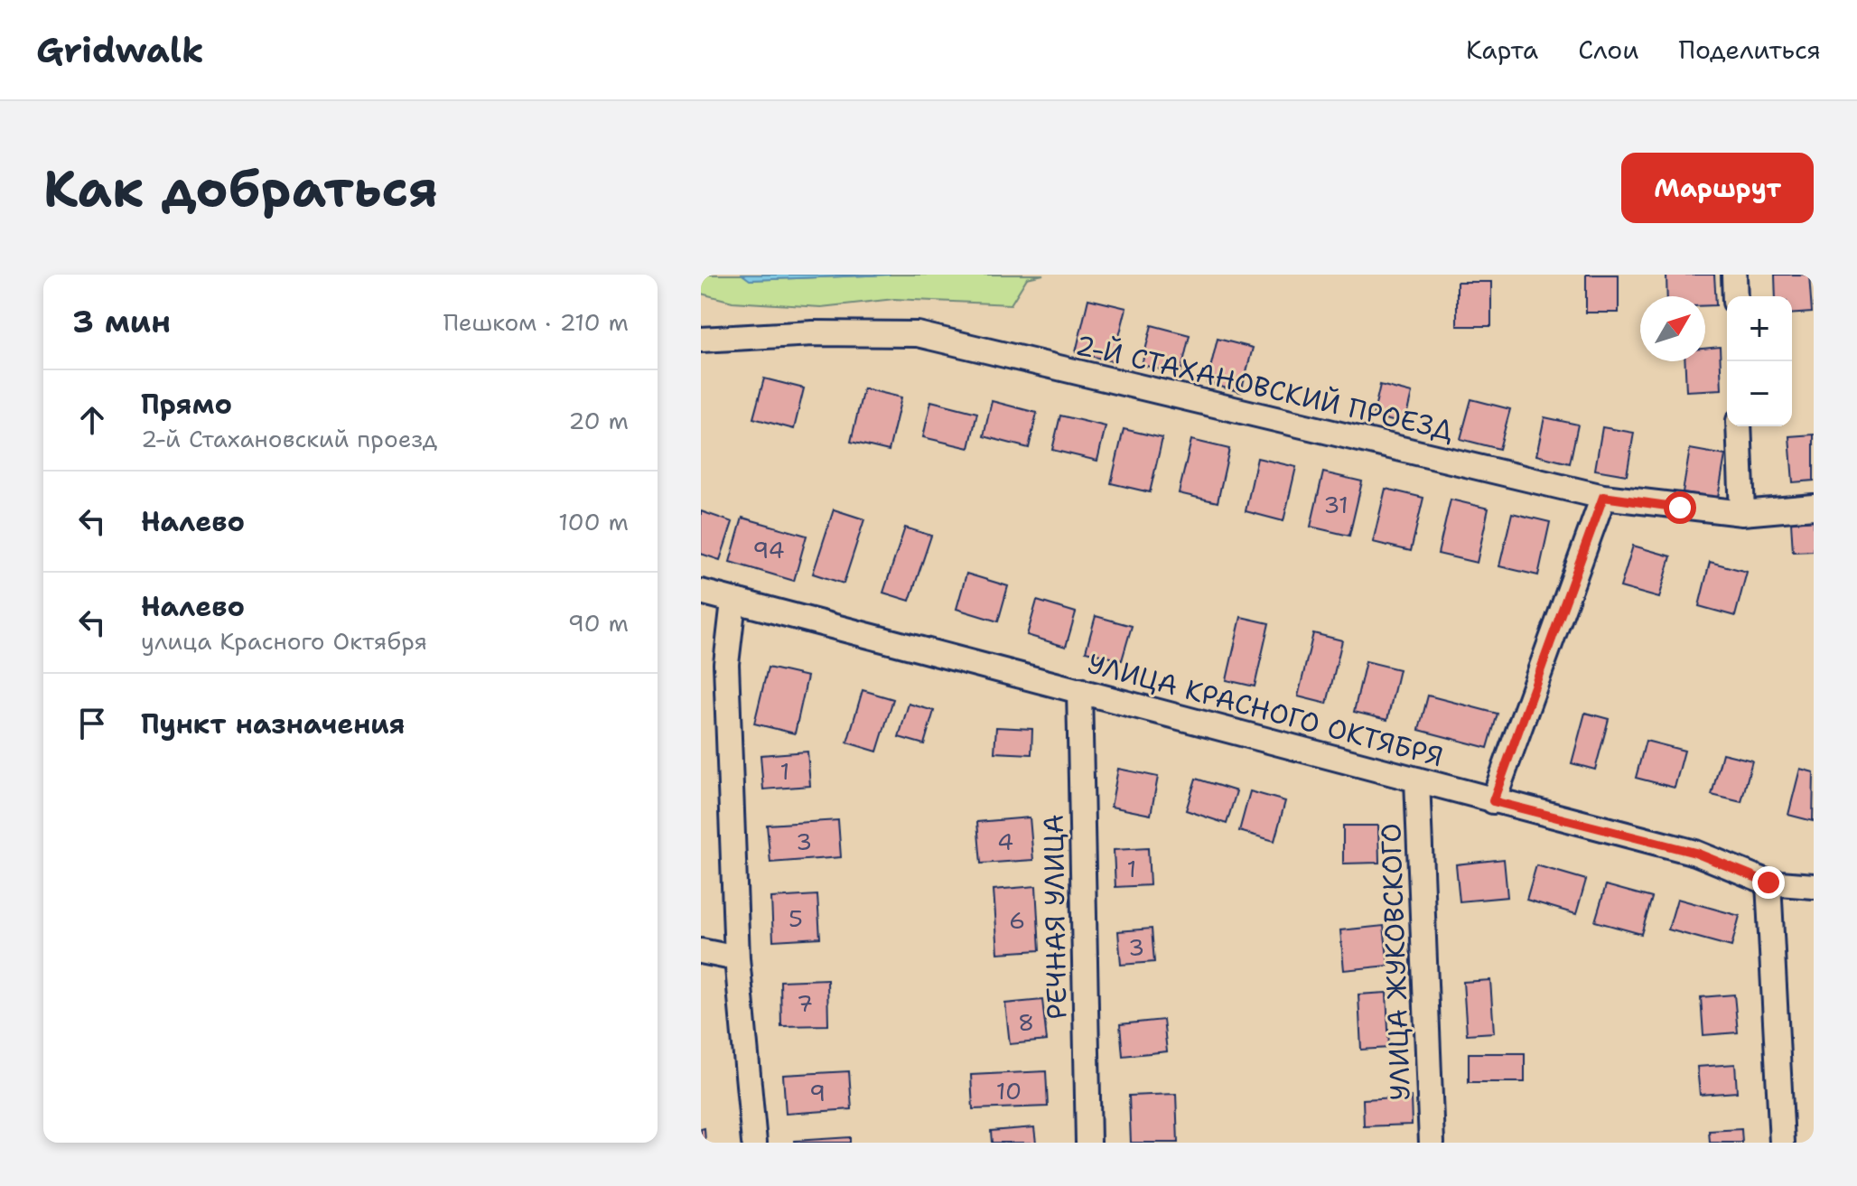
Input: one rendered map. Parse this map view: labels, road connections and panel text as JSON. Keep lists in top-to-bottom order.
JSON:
{
  "streets": {
    "street": [
      "2-Й СТАХАНОВСКИЙ ПРОЕЗД",
      "УЛИЦА КРАСНОГО ОКТЯБРЯ",
      "РЕЧНАЯ УЛИЦА",
      "УЛИЦА ЖУКОВСКОГО"
    ]
  },
  "crossings": [
    ["УЛИЦА КРАСНОГО ОКТЯБРЯ", "РЕЧНАЯ УЛИЦА"],
    ["УЛИЦА КРАСНОГО ОКТЯБРЯ", "УЛИЦА ЖУКОВСКОГО"]
  ],
  "house_numbers": [
    "31",
    "94",
    "1",
    "3",
    "4",
    "1",
    "5",
    "6",
    "3",
    "7",
    "8",
    "10",
    "9"
  ],
  "north": "top right",
  "page": {
    "header": "Gridwalk",
    "nav": ["Карта", "Слои", "Поделиться"],
    "buttons": "Маршрут",
    "title": "Как добраться",
    "heading": ["3 мин", "Пешком · 210 m"],
    "map_buttons": ["+", "−"],
    "list": [
      ["Прямо", "2-й Стахановский проезд", "20 m"],
      ["Налево", "100 m"],
      ["Налево", "улица Красного Октября", "90 m"],
      "Пункт назначения"
    ]
  }
}
